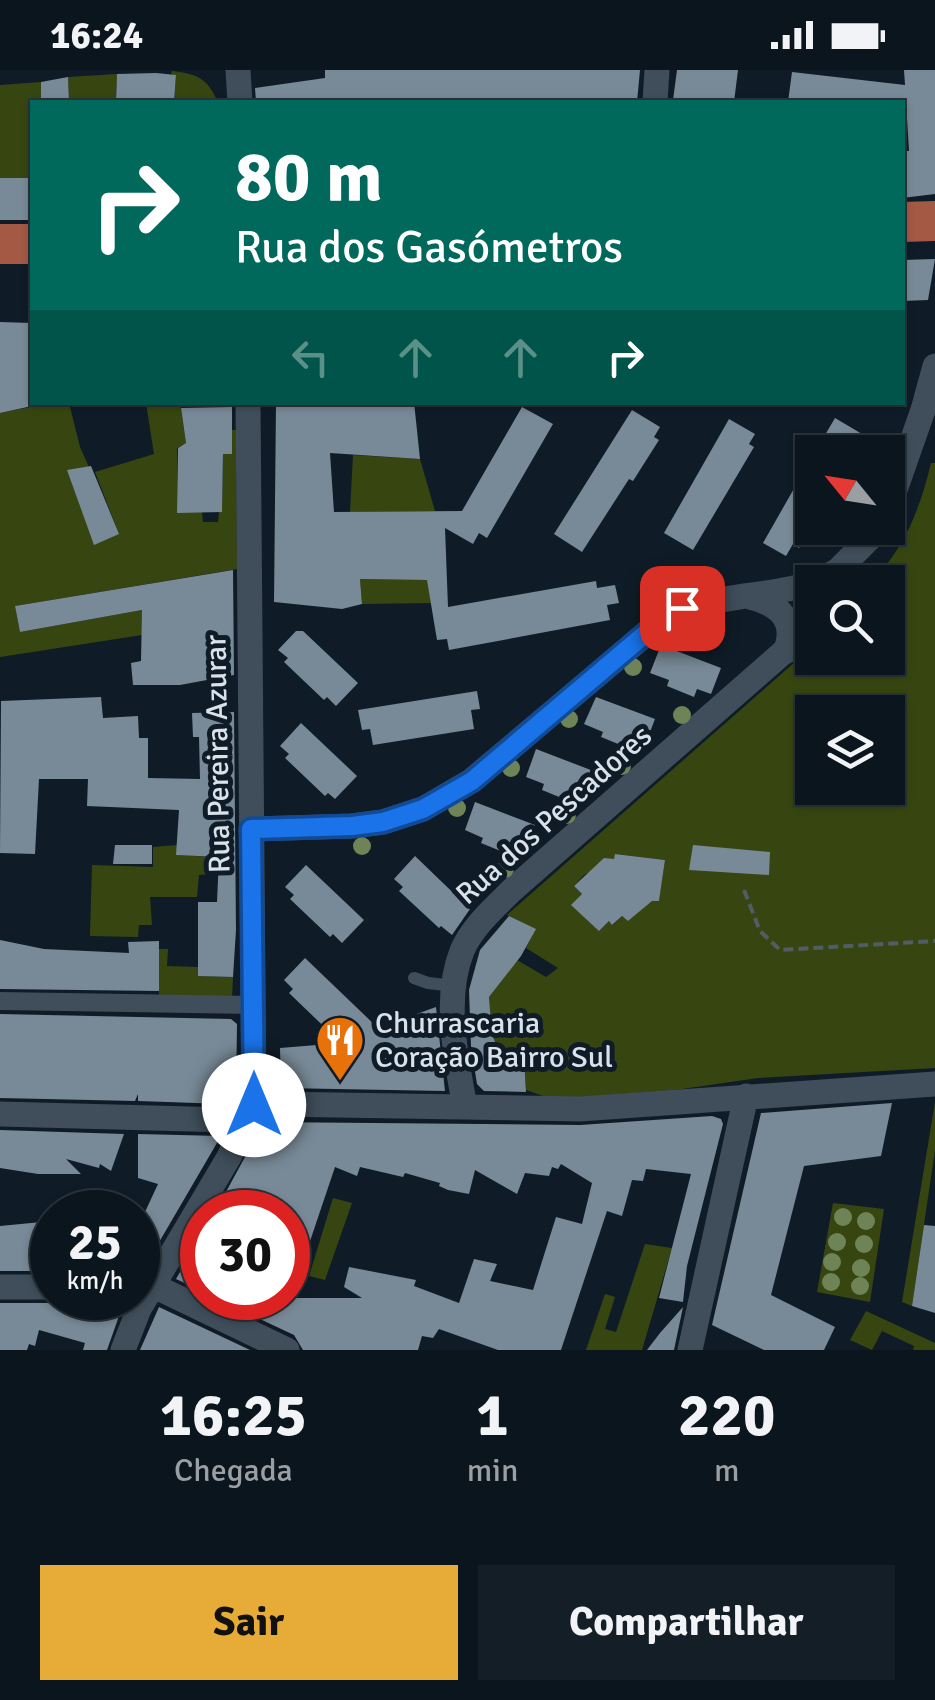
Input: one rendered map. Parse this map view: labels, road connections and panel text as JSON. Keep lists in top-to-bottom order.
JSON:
{
  "streets": {
    "street": ["Rua Pereira Azurar", "Rua dos Pescadores"]
  },
  "places": {
    "restaurant": ["Churrascaria Coração Bairro Sul"]
  },
  "north": "top left",
  "page": {
    "status": "16:24",
    "turn": ["80 m", "Rua dos Gasómetros"],
    "speed": "25 km/h",
    "limit": "30",
    "eta": [
      "16:25",
      "Chegada",
      "1",
      "min",
      "220",
      "m"
    ],
    "buttons": ["Sair", "Compartilhar"]
  }
}
